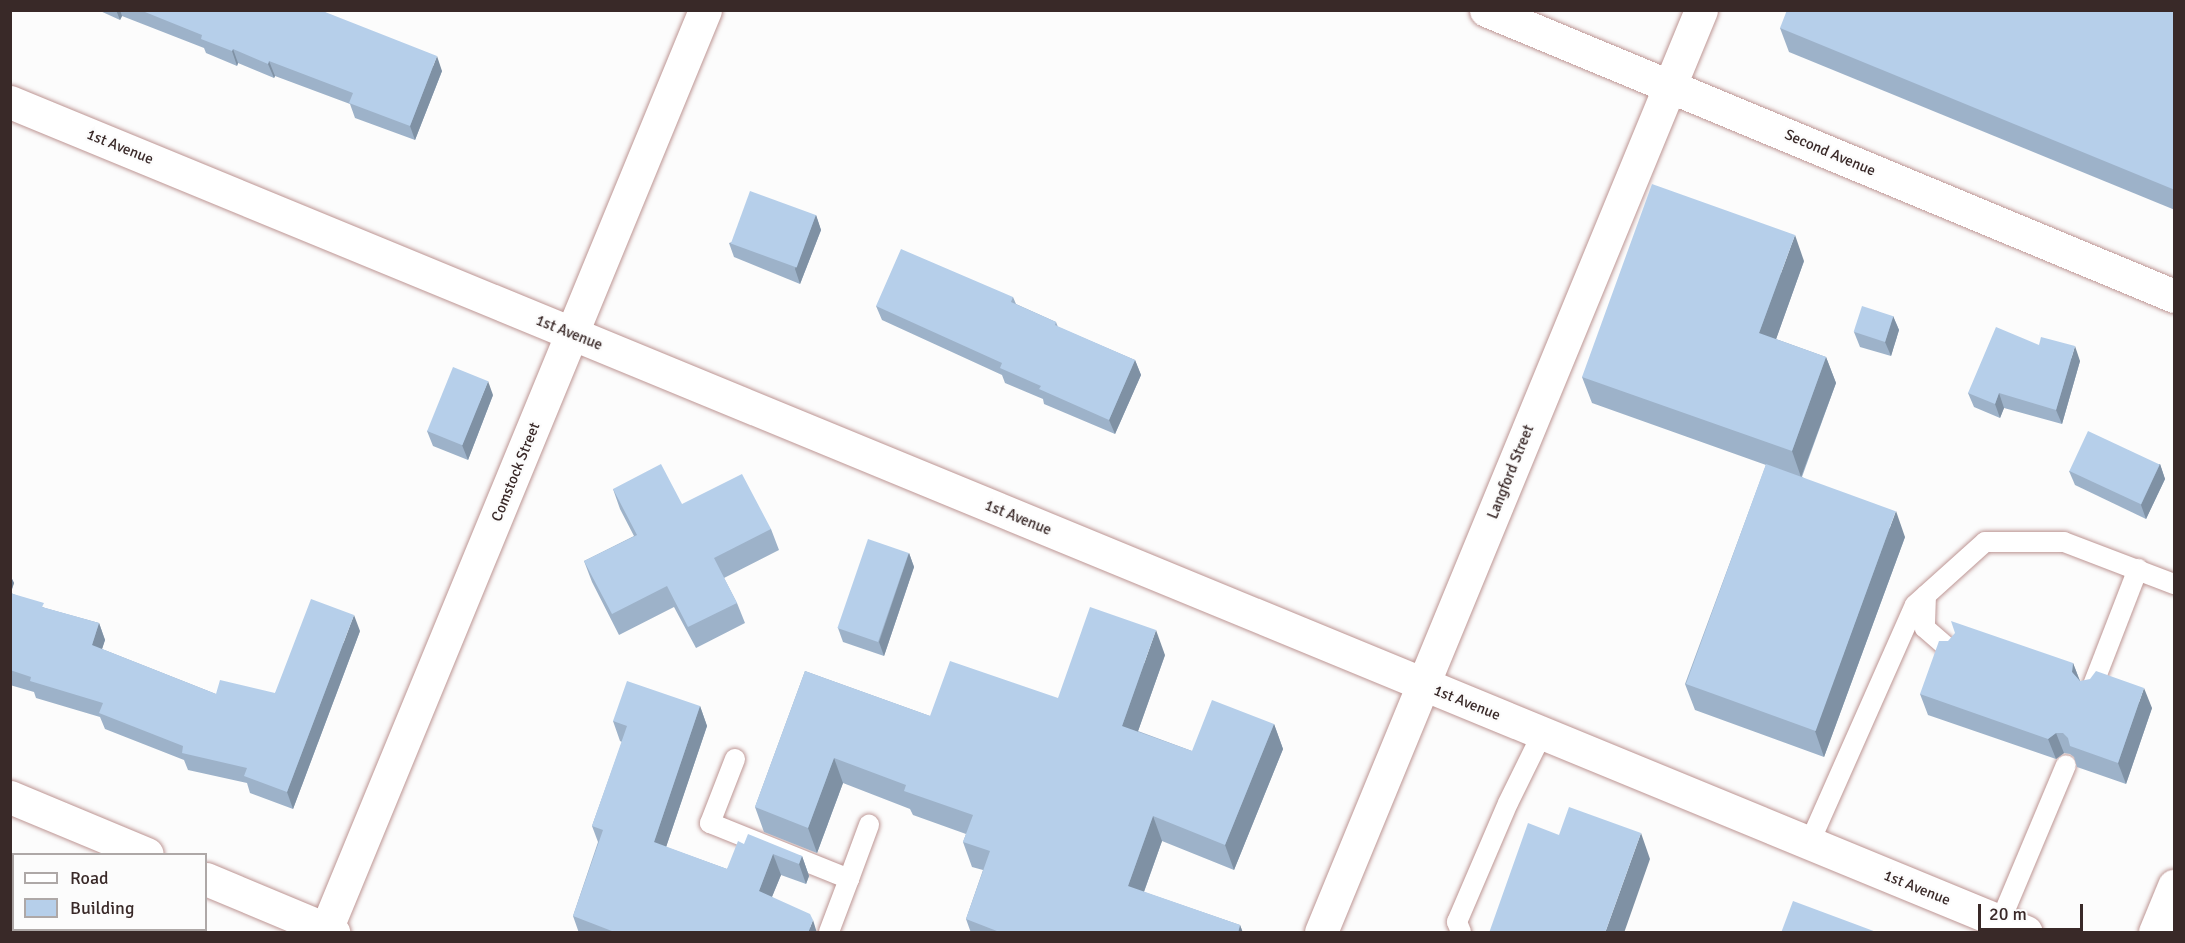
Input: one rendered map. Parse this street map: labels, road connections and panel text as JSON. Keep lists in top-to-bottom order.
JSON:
{
  "streets": {
    "street": [
      "1st Avenue",
      "Second Avenue",
      "Comstock Street",
      "Langford Street"
    ]
  },
  "crossings": [
    ["1st Avenue", "Comstock Street"],
    ["1st Avenue", "Langford Street"],
    ["Second Avenue", "Langford Street"]
  ],
  "legend": ["Road", "Building"],
  "scale_bar": "20 m"
}
